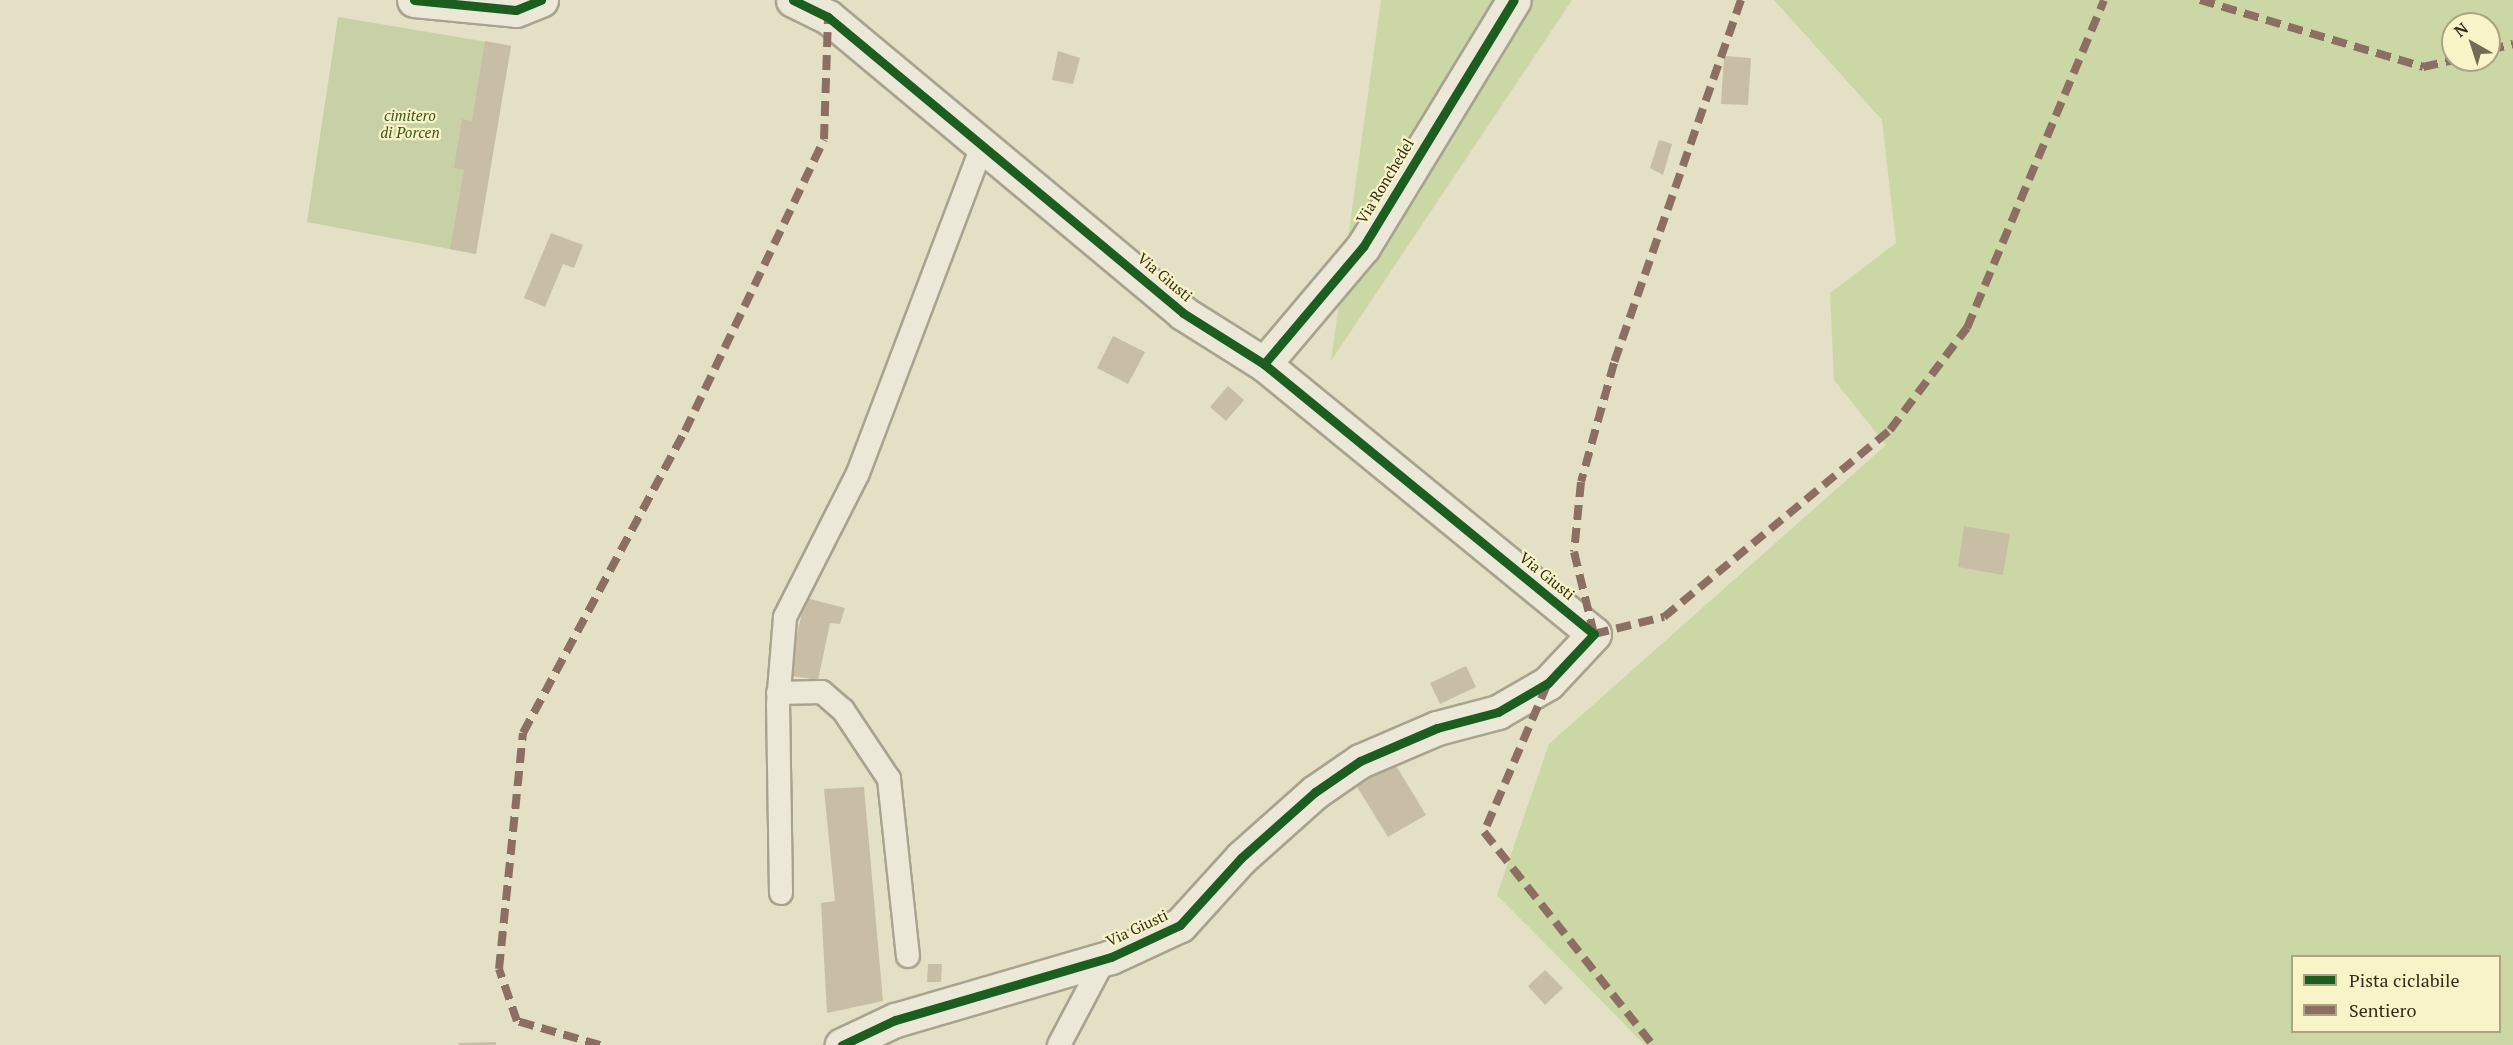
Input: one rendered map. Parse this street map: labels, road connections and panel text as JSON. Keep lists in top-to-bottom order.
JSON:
{
  "streets": {
    "street": ["Via Ronchedel", "Via Giusti"]
  },
  "crossings": [
    ["Via Ronchedel", "Via Giusti"]
  ],
  "parks": ["cimitero di Porcen"],
  "legend": ["Pista ciclabile", "Sentiero"],
  "north": "top left"
}
